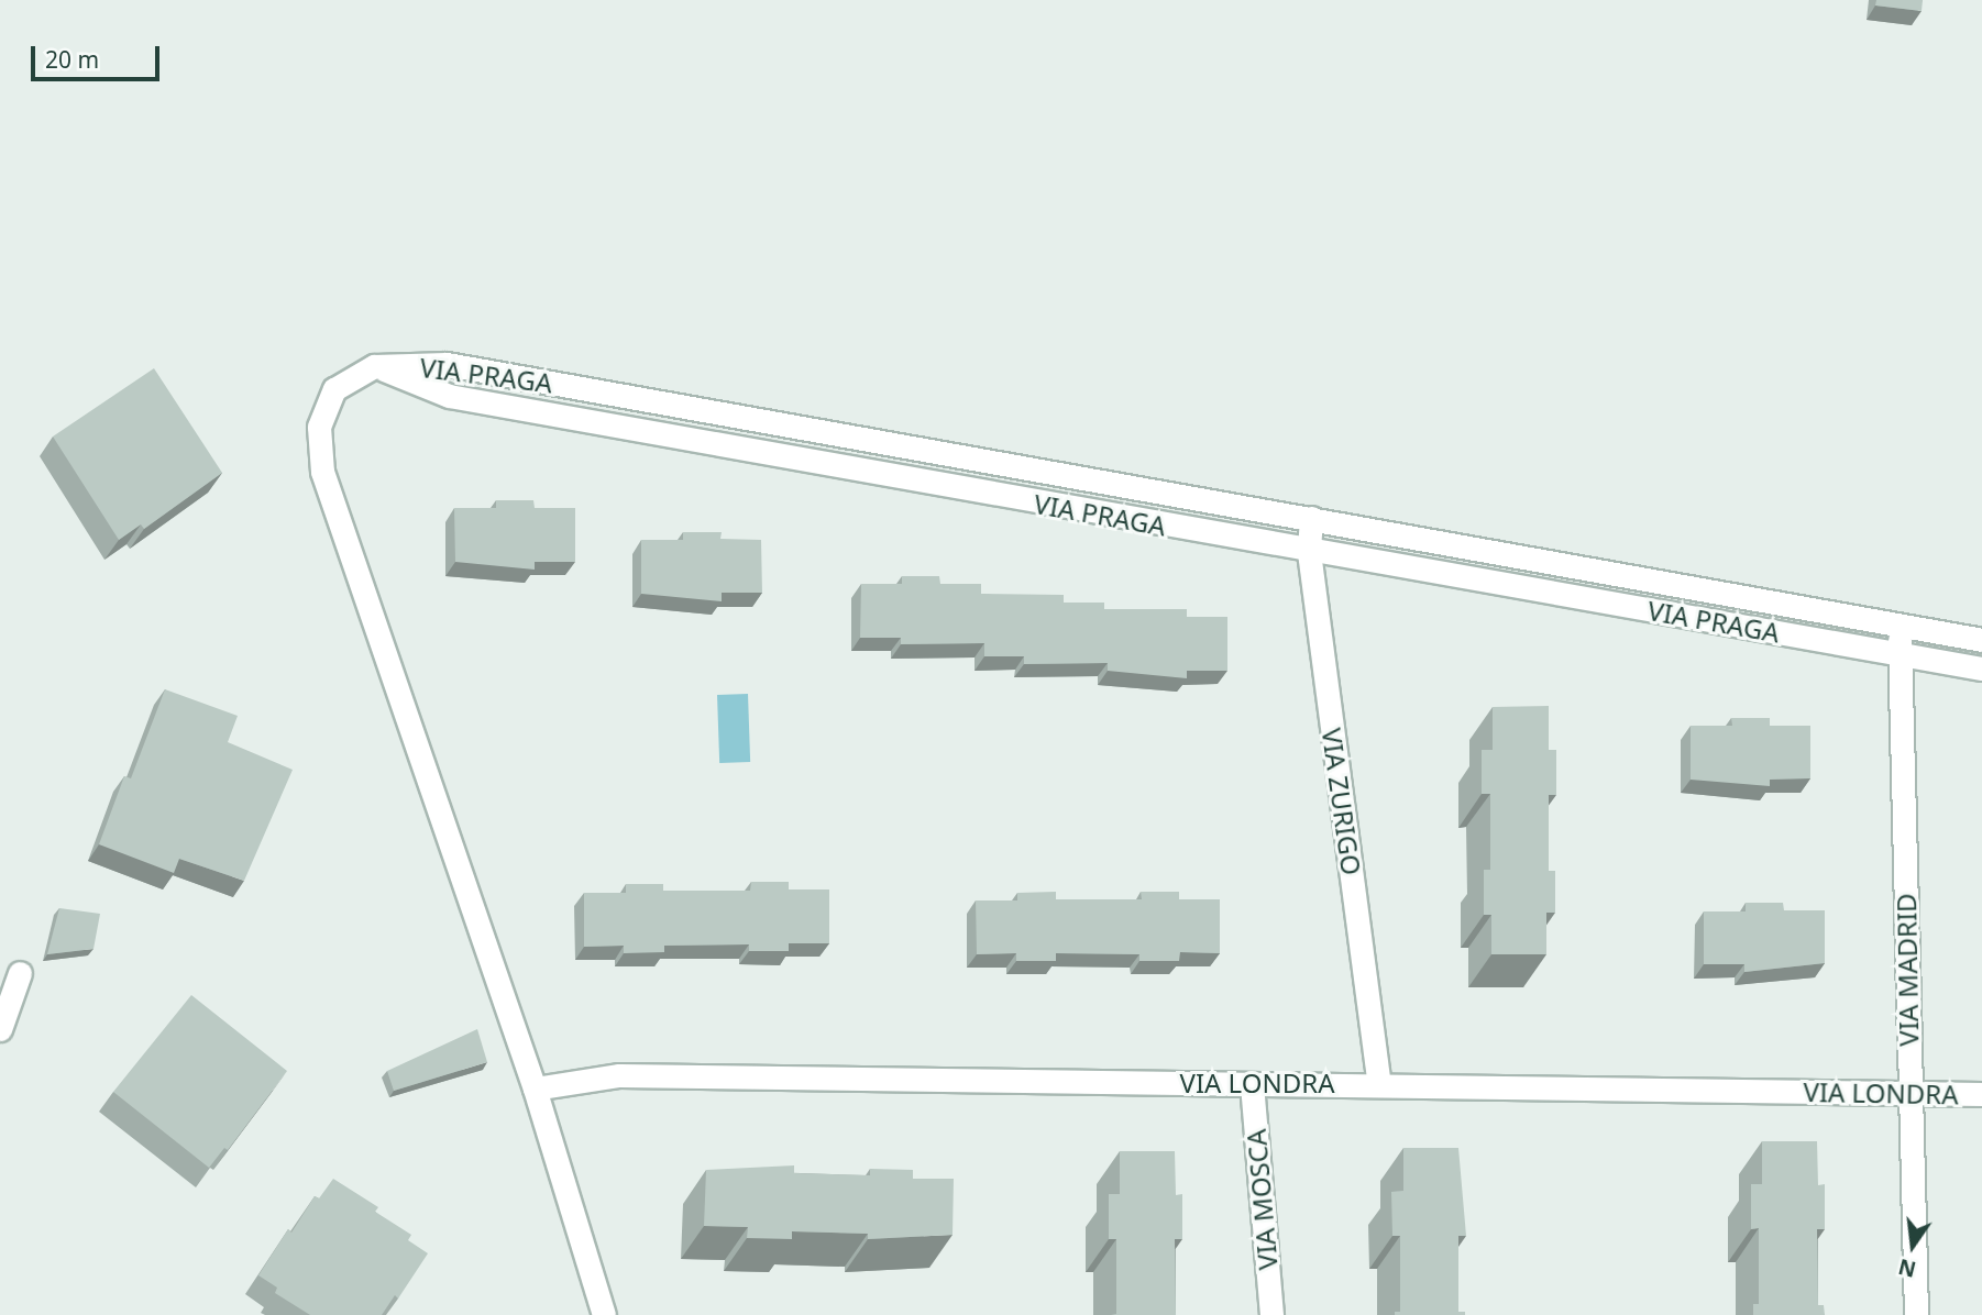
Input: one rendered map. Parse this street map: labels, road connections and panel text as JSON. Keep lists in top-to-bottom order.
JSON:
{
  "streets": {
    "street": [
      "VIA PRAGA",
      "VIA ZURIGO",
      "VIA MADRID",
      "VIA LONDRA",
      "VIA MOSCA"
    ]
  },
  "crossings": [
    ["VIA PRAGA", "VIA ZURIGO"],
    ["VIA PRAGA", "VIA MADRID"],
    ["VIA ZURIGO", "VIA LONDRA"],
    ["VIA MADRID", "VIA LONDRA"],
    ["VIA LONDRA", "VIA MOSCA"]
  ],
  "scale_bar": "20 m",
  "north": "bottom"
}
